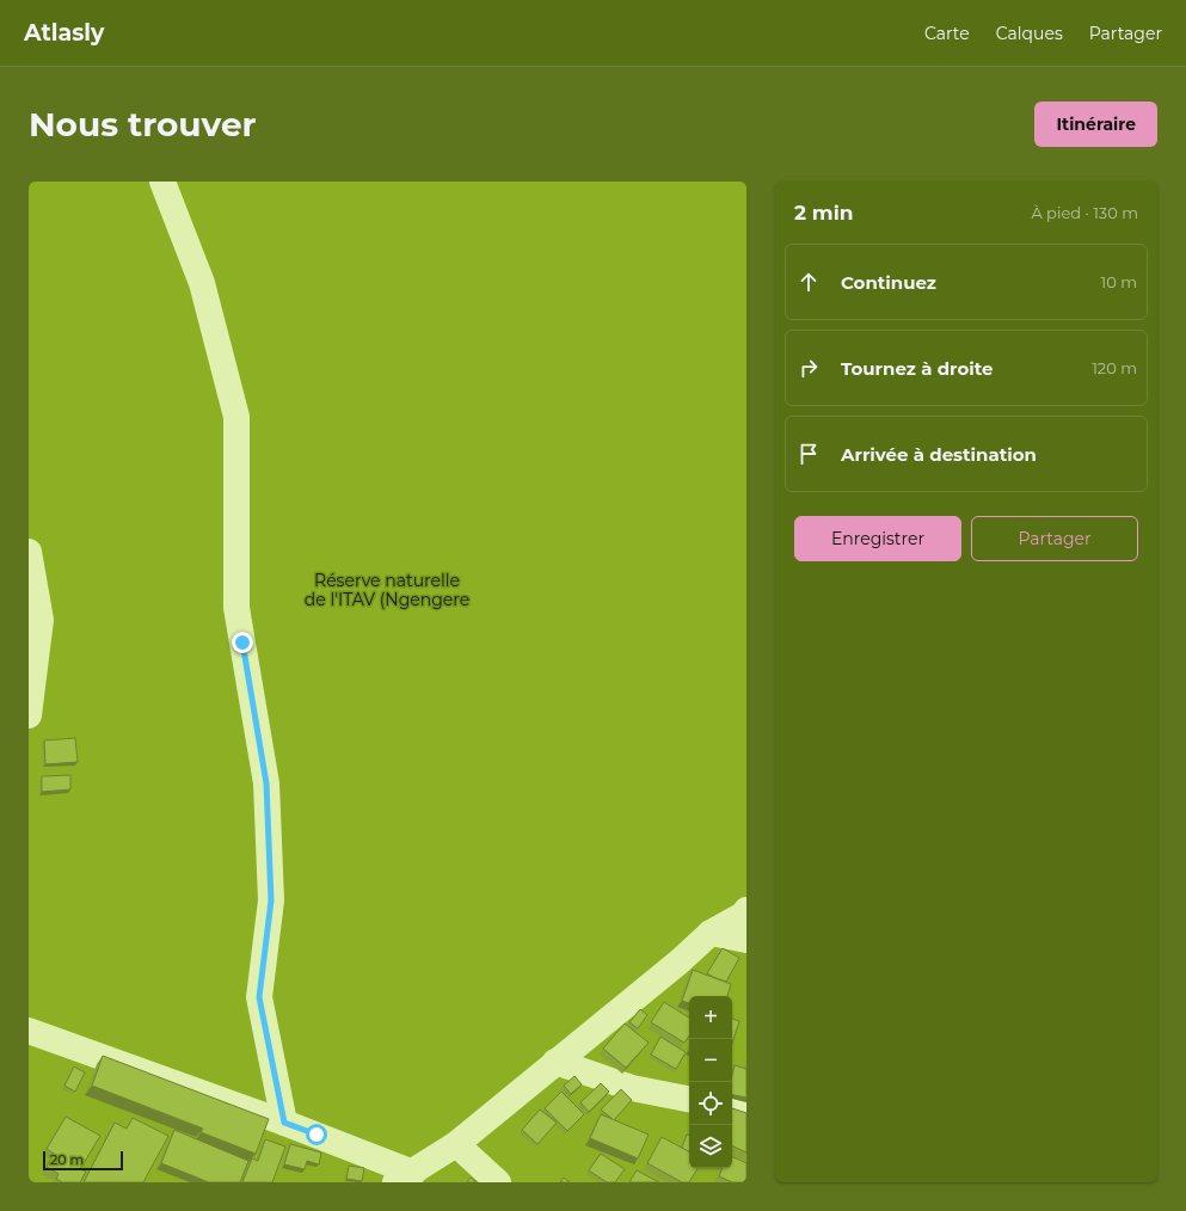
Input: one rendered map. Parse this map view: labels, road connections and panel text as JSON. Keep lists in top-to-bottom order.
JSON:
{
  "parks": ["Réserve naturelle de l'ITAV (Ngengere"],
  "scale_bar": "20 m",
  "page": {
    "header": "Atlasly",
    "nav": ["Carte", "Calques", "Partager"],
    "buttons": [
      "Itinéraire",
      ["Enregistrer", "Partager"]
    ],
    "title": "Nous trouver",
    "heading": ["2 min", "À pied · 130 m"],
    "list": [
      ["Continuez", "10 m"],
      ["Tournez à droite", "120 m"],
      "Arrivée à destination"
    ],
    "map_buttons": ["+", "−"],
    "scale": "20 m"
  }
}
